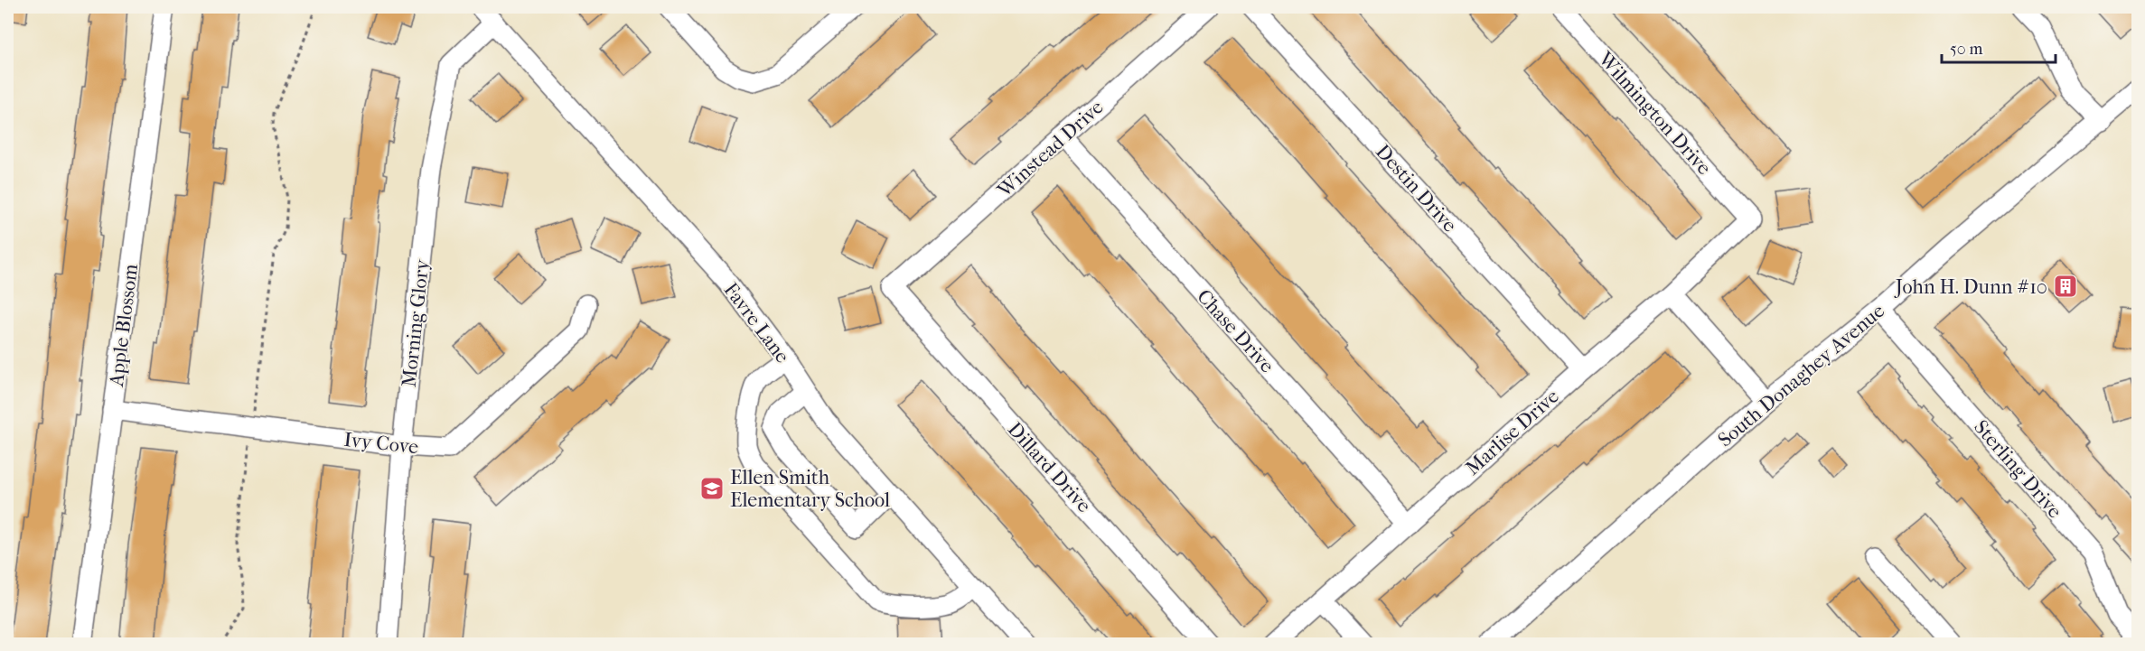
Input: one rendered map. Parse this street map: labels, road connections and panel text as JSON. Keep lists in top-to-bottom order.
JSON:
{
  "streets": {
    "street": [
      "Wilmington Drive",
      "Winstead Drive",
      "Destin Drive",
      "Favre Lane",
      "Morning Glory",
      "Apple Blossom",
      "Chase Drive",
      "South Donaghey Avenue",
      "Marlise Drive",
      "Ivy Cove",
      "Dillard Drive",
      "Sterling Drive"
    ]
  },
  "crossings": [
    ["Wilmington Drive", "Marlise Drive"],
    ["Winstead Drive", "Chase Drive"],
    ["Winstead Drive", "Dillard Drive"],
    ["Destin Drive", "Marlise Drive"],
    ["Favre Lane", "Morning Glory"],
    ["Morning Glory", "Ivy Cove"],
    ["Apple Blossom", "Ivy Cove"],
    ["Chase Drive", "Marlise Drive"],
    ["South Donaghey Avenue", "Sterling Drive"]
  ],
  "places": {
    "building": ["John H. Dunn #10"],
    "school or university": ["Ellen Smith Elementary School"]
  },
  "scale_bar": "50 m"
}
